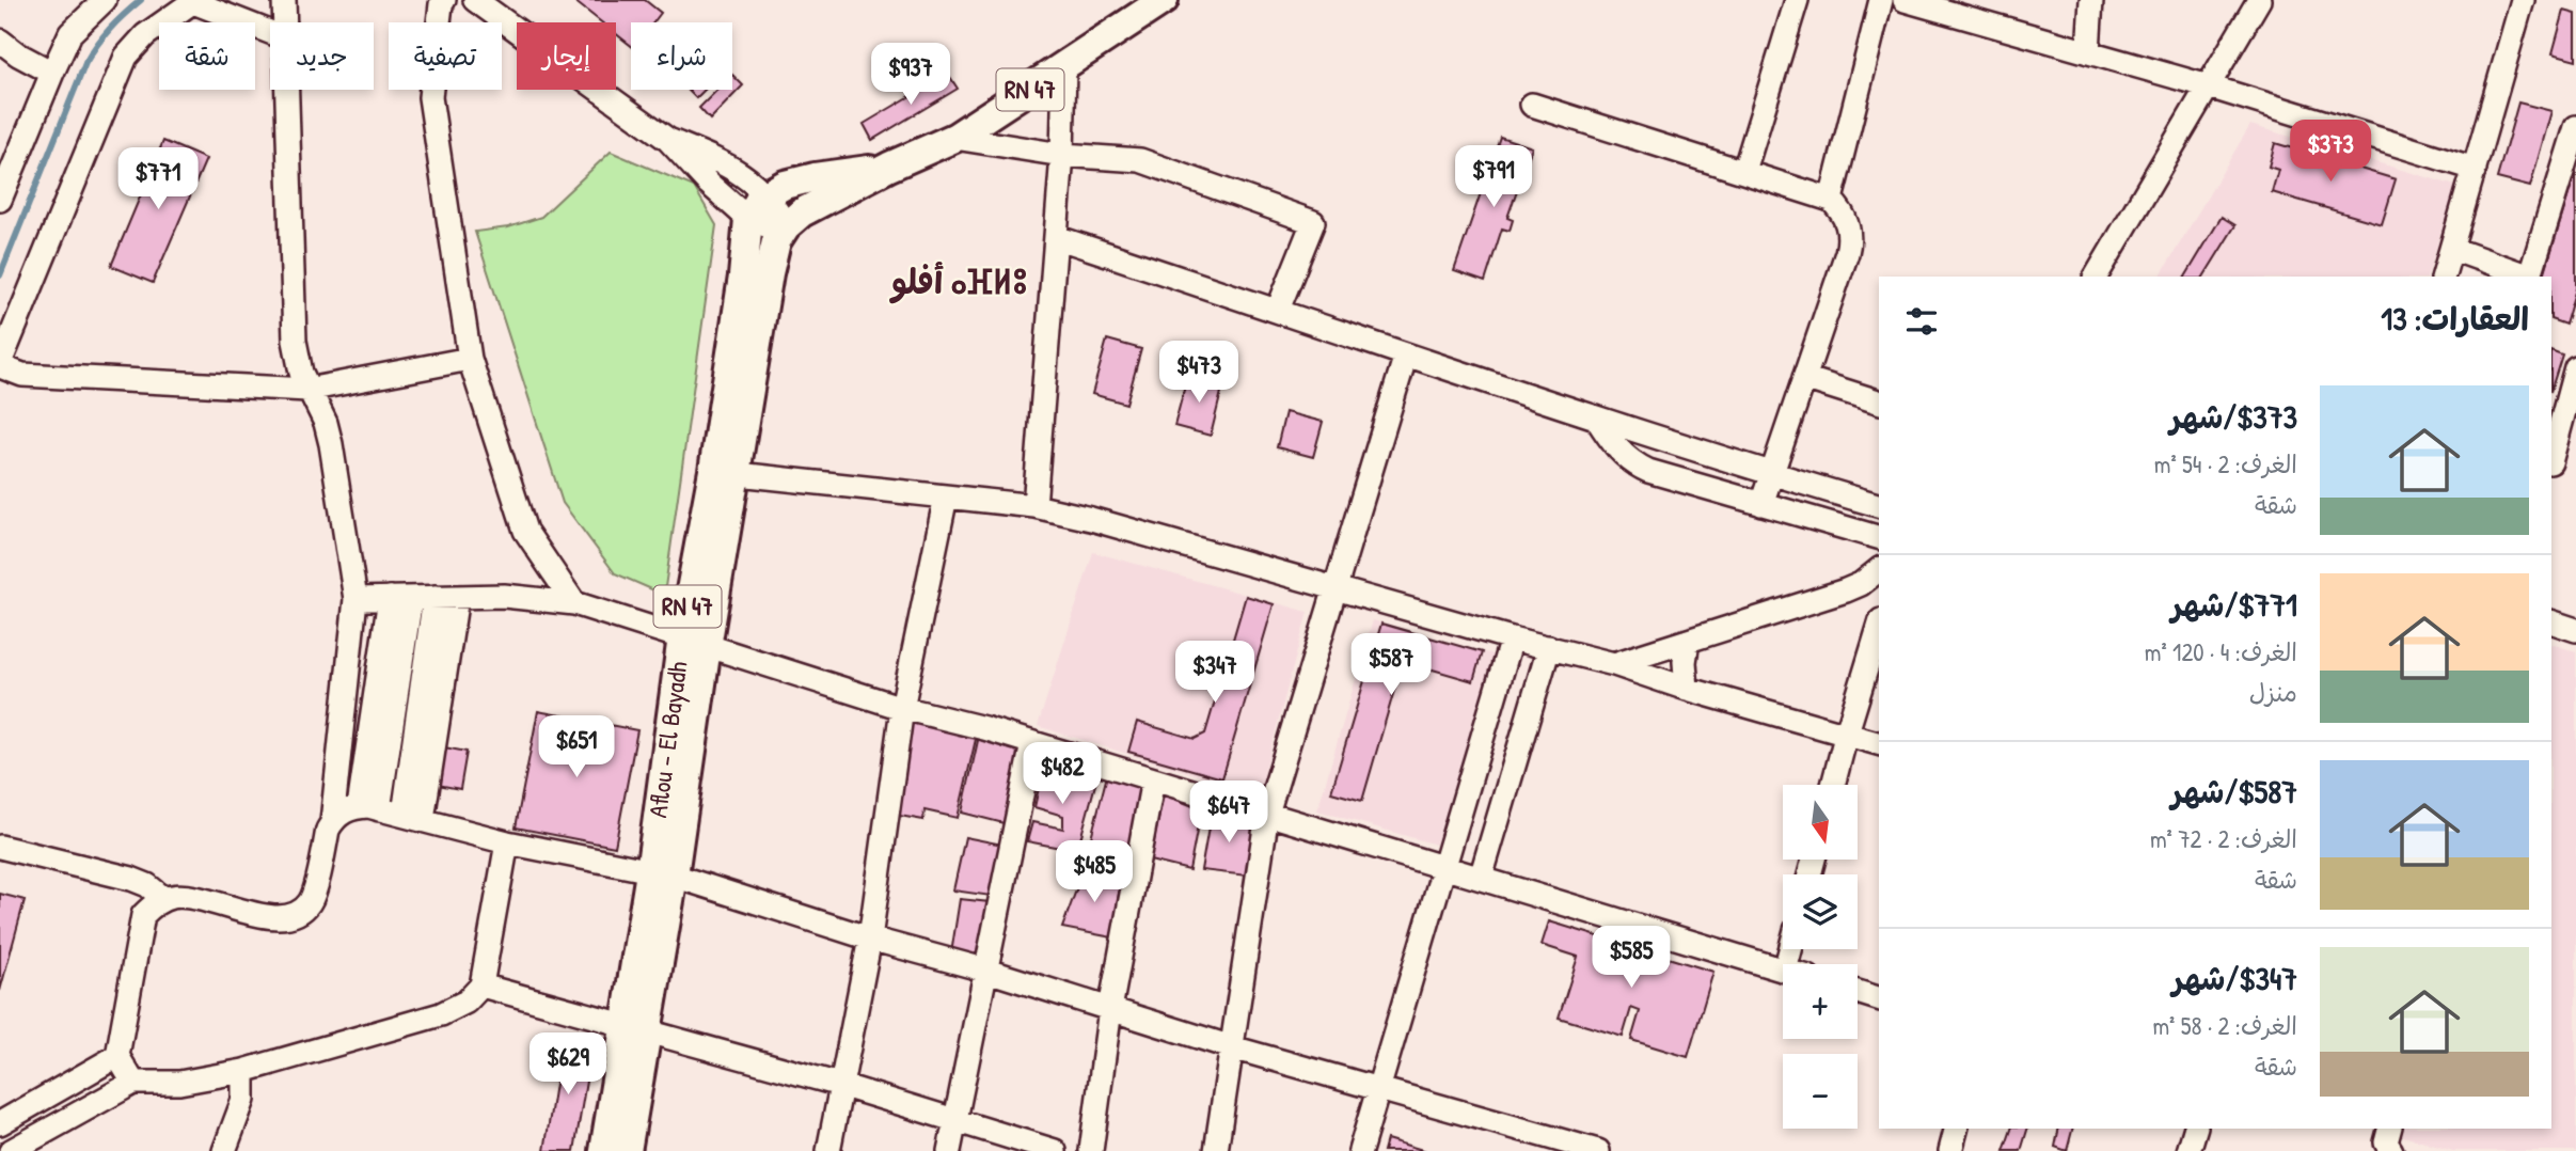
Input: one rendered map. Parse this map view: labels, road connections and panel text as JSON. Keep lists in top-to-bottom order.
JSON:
{
  "streets": {
    "main road": ["RN 47", "Aflou - El Bayadh"]
  },
  "crossings": [
    ["RN 47", "Aflou - El Bayadh"]
  ],
  "districts": ["أفلو ⴰⴼⵍⵓ"],
  "north": "bottom",
  "page": {
    "chip": [
      "شراء",
      "إيجار",
      "تصفية",
      "جديد",
      "شقة"
    ],
    "price": [
      "$937",
      "$373",
      "$791",
      "$771",
      "$473",
      "$587",
      "$347",
      "$651",
      "$482",
      "$647",
      "$485",
      "$585",
      "$629"
    ],
    "heading": "العقارات: 13",
    "list": [
      {
        "name": "$373/شهر",
        "note": "الغرف: 2 · 54 m² · شقة"
      },
      {
        "name": "$771/شهر",
        "note": "الغرف: 4 · 120 m² · منزل"
      },
      {
        "name": "$587/شهر",
        "note": "الغرف: 2 · 72 m² · شقة"
      },
      {
        "name": "$347/شهر",
        "note": "الغرف: 2 · 58 m² · شقة"
      }
    ],
    "map_buttons": ["+", "−"]
  }
}
